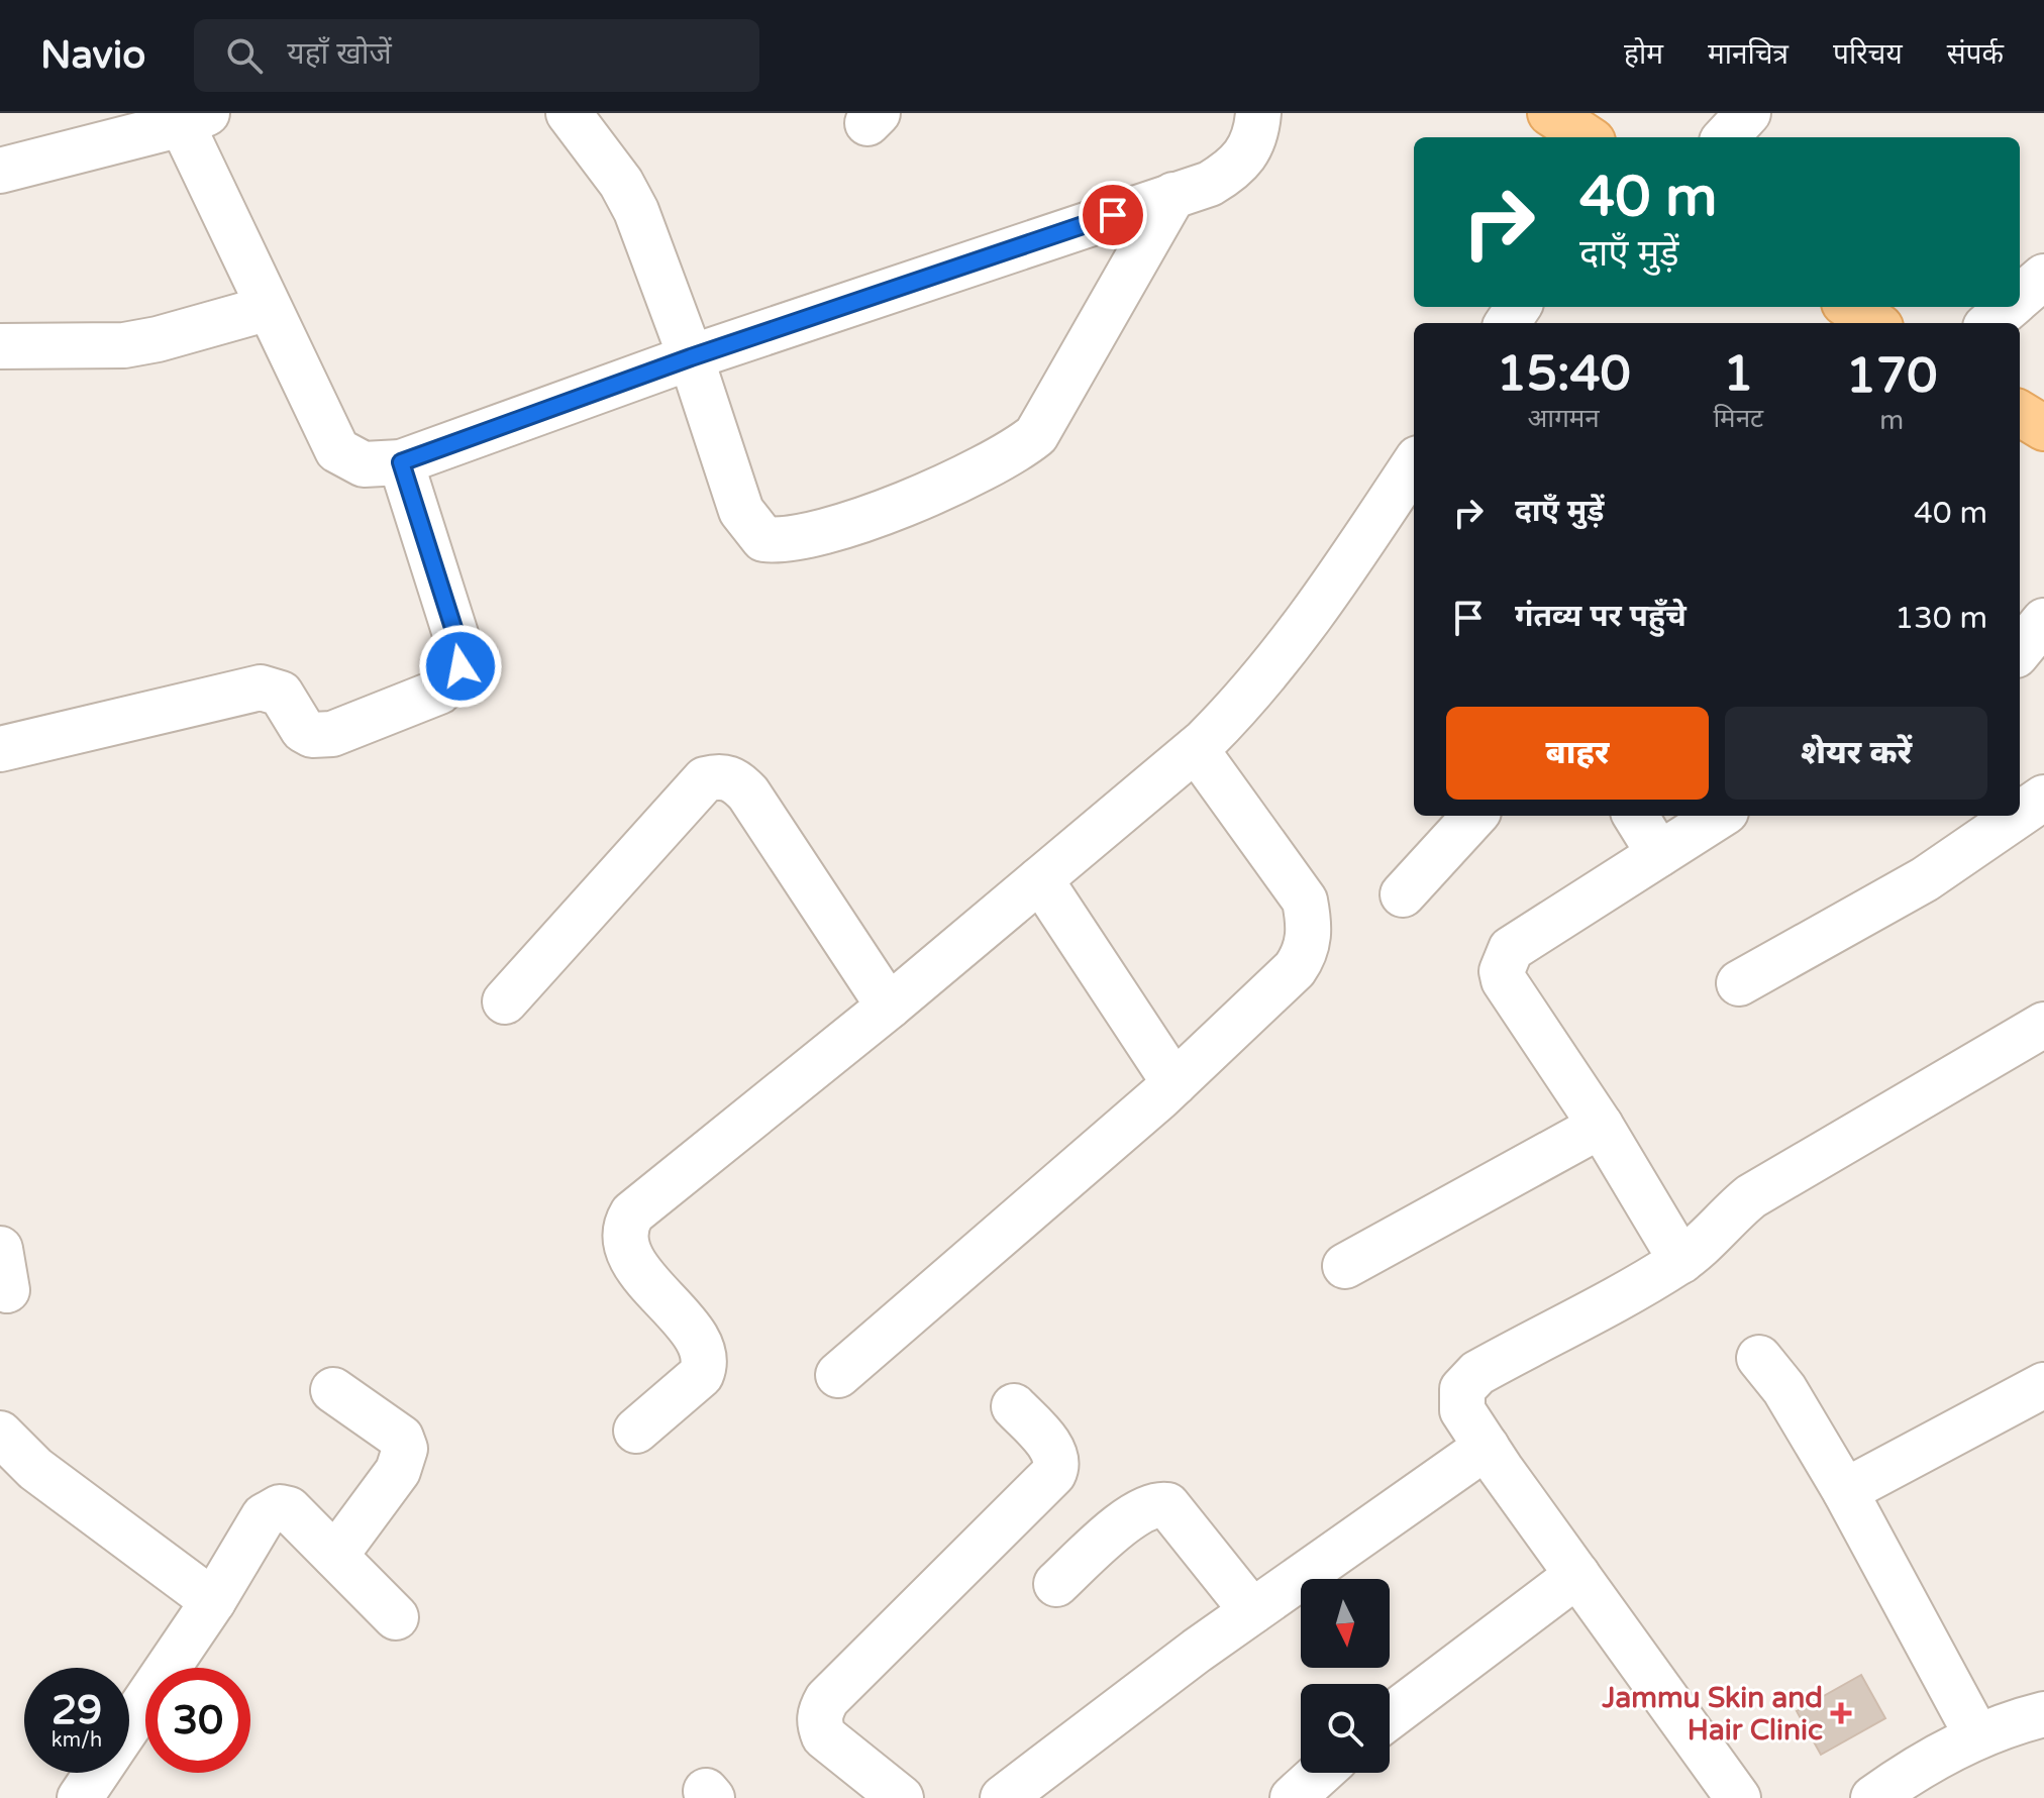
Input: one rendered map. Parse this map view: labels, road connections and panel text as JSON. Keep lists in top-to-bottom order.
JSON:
{
  "places": {
    "health": ["Jammu Skin and Hair Clinic"]
  },
  "north": "bottom",
  "page": {
    "header": "Navio",
    "search": "यहाँ खोजें",
    "nav": [
      "होम",
      "मानचित्र",
      "परिचय",
      "संपर्क"
    ],
    "turn": ["40 m", "दाएँ मुड़ें"],
    "eta": [
      "15:40",
      "आगमन",
      "1",
      "मिनट",
      "170",
      "m"
    ],
    "list": [
      {
        "name": "दाएँ मुड़ें",
        "value": "40 m"
      },
      {
        "name": "गंतव्य पर पहुँचे",
        "value": "130 m"
      }
    ],
    "buttons": ["बाहर", "शेयर करें"],
    "speed": "29 km/h",
    "limit": "30"
  }
}
